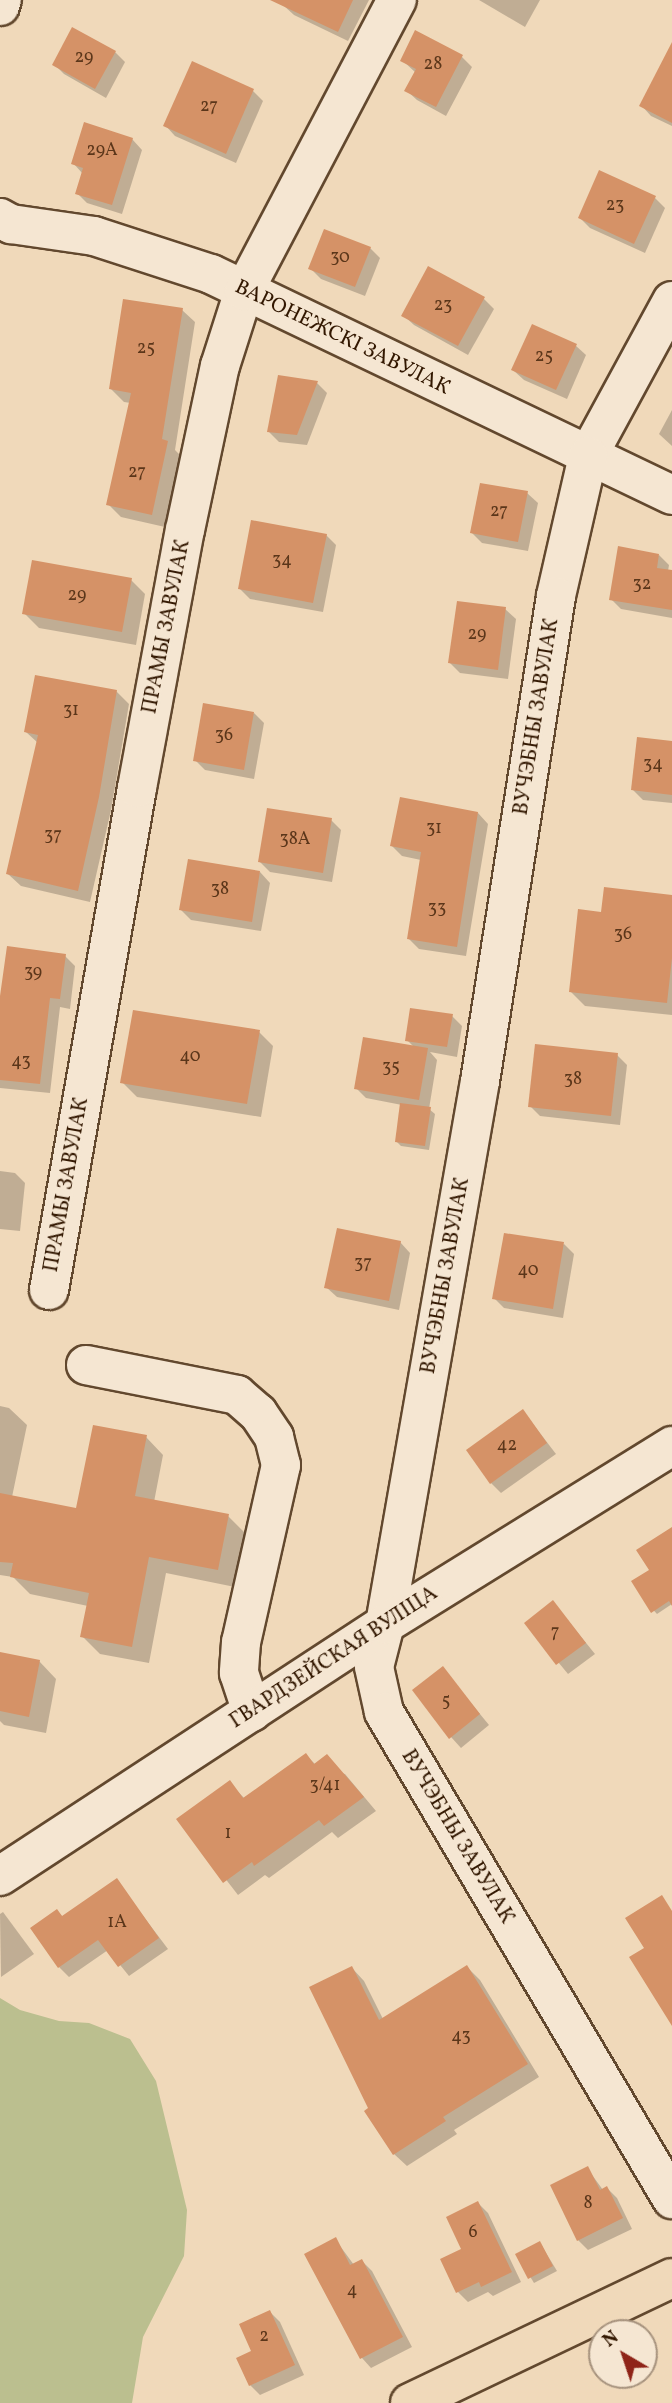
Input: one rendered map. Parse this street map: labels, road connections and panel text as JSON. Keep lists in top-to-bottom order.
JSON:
{
  "streets": {
    "street": [
      "ВАРОНЕЖСКІ ЗАВУЛАК",
      "ПРАМЫ ЗАВУЛАК",
      "ВУЧЭБНЫ ЗАВУЛАК",
      "ГВАРДЗЕЙСКАЯ ВУЛІЦА"
    ]
  },
  "crossings": [
    ["ВАРОНЕЖСКІ ЗАВУЛАК", "ПРАМЫ ЗАВУЛАК"],
    ["ВАРОНЕЖСКІ ЗАВУЛАК", "ВУЧЭБНЫ ЗАВУЛАК"],
    ["ВУЧЭБНЫ ЗАВУЛАК", "ГВАРДЗЕЙСКАЯ ВУЛІЦА"]
  ],
  "house_numbers": [
    "29",
    "28",
    "27",
    "29А",
    "23",
    "30",
    "23",
    "25",
    "25",
    "27",
    "27",
    "34",
    "32",
    "29",
    "29",
    "31",
    "36",
    "34",
    "31",
    "37",
    "38А",
    "38",
    "33",
    "36",
    "39",
    "40",
    "43",
    "35",
    "38",
    "37",
    "40",
    "42",
    "7",
    "5",
    "3/41",
    "1",
    "1А",
    "43",
    "8",
    "6",
    "4",
    "2"
  ],
  "north": "top left"
}
